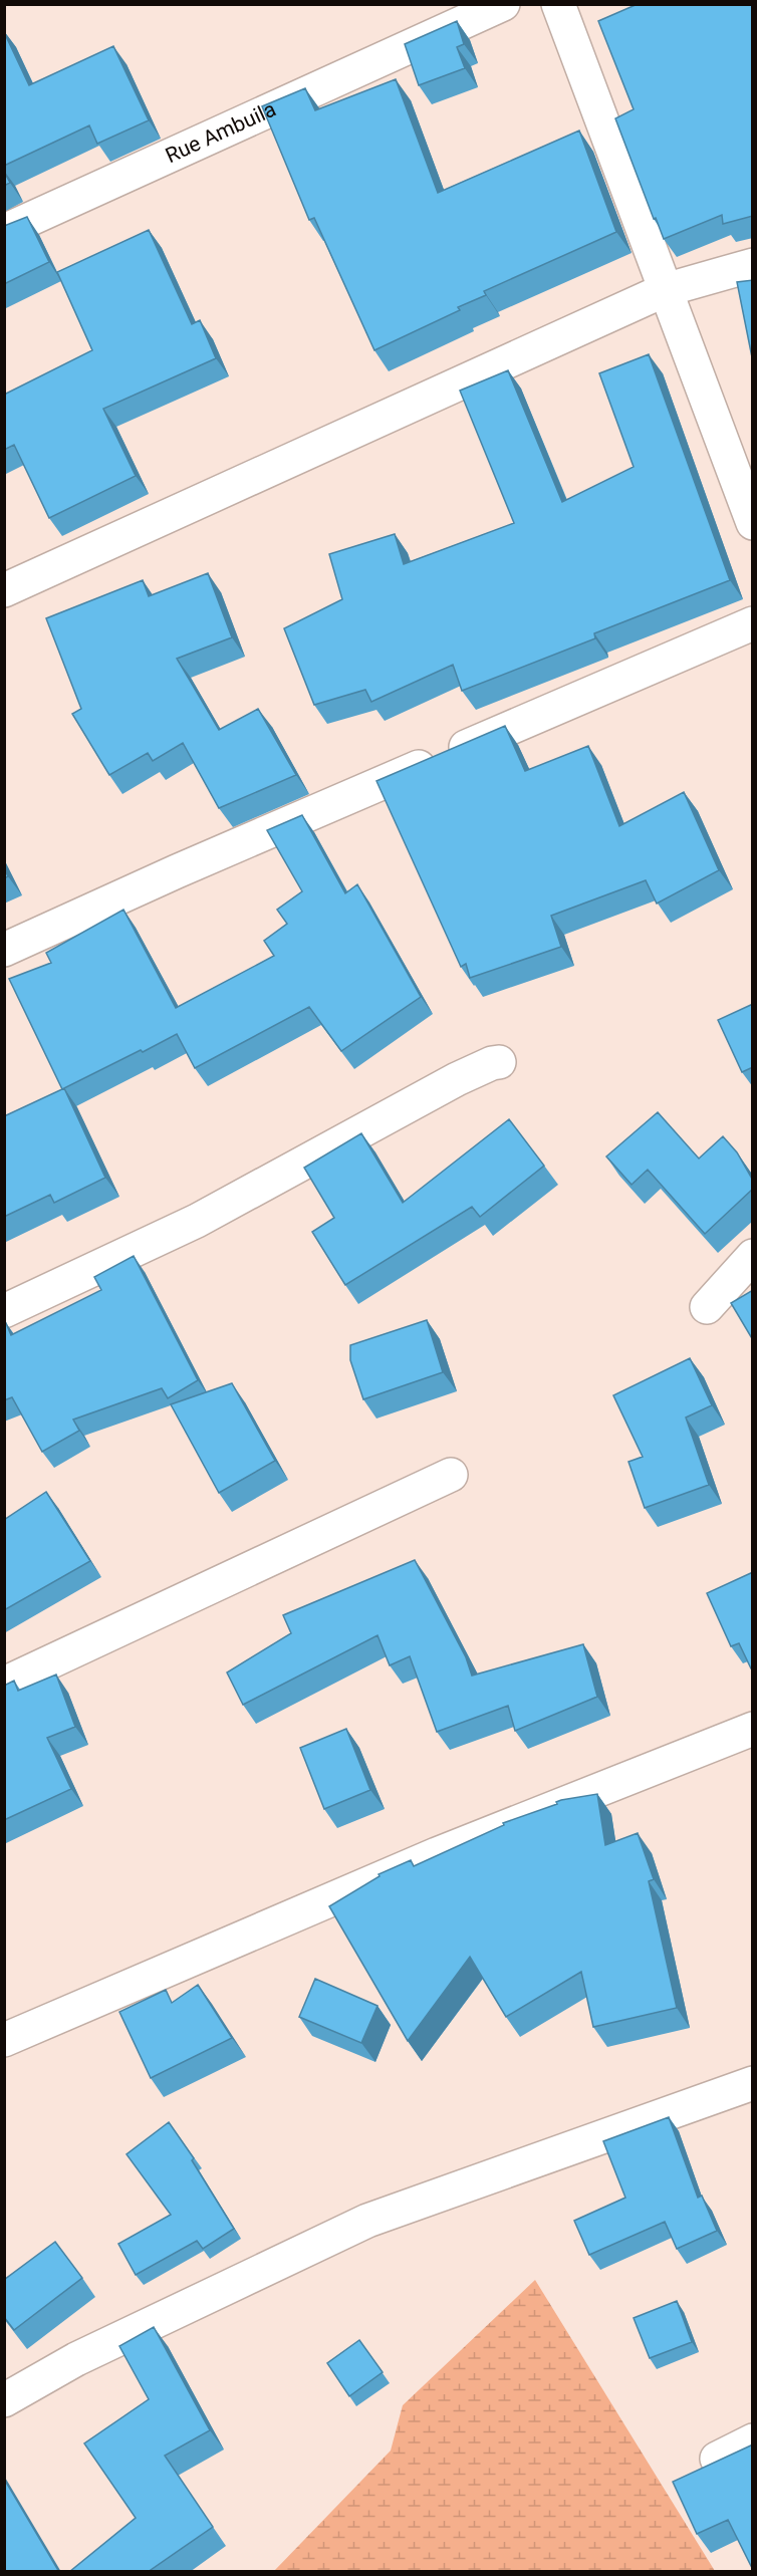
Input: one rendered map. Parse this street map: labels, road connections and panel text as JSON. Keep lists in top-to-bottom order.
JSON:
{
  "streets": {
    "street": ["Rue Ambuila"]
  }
}
